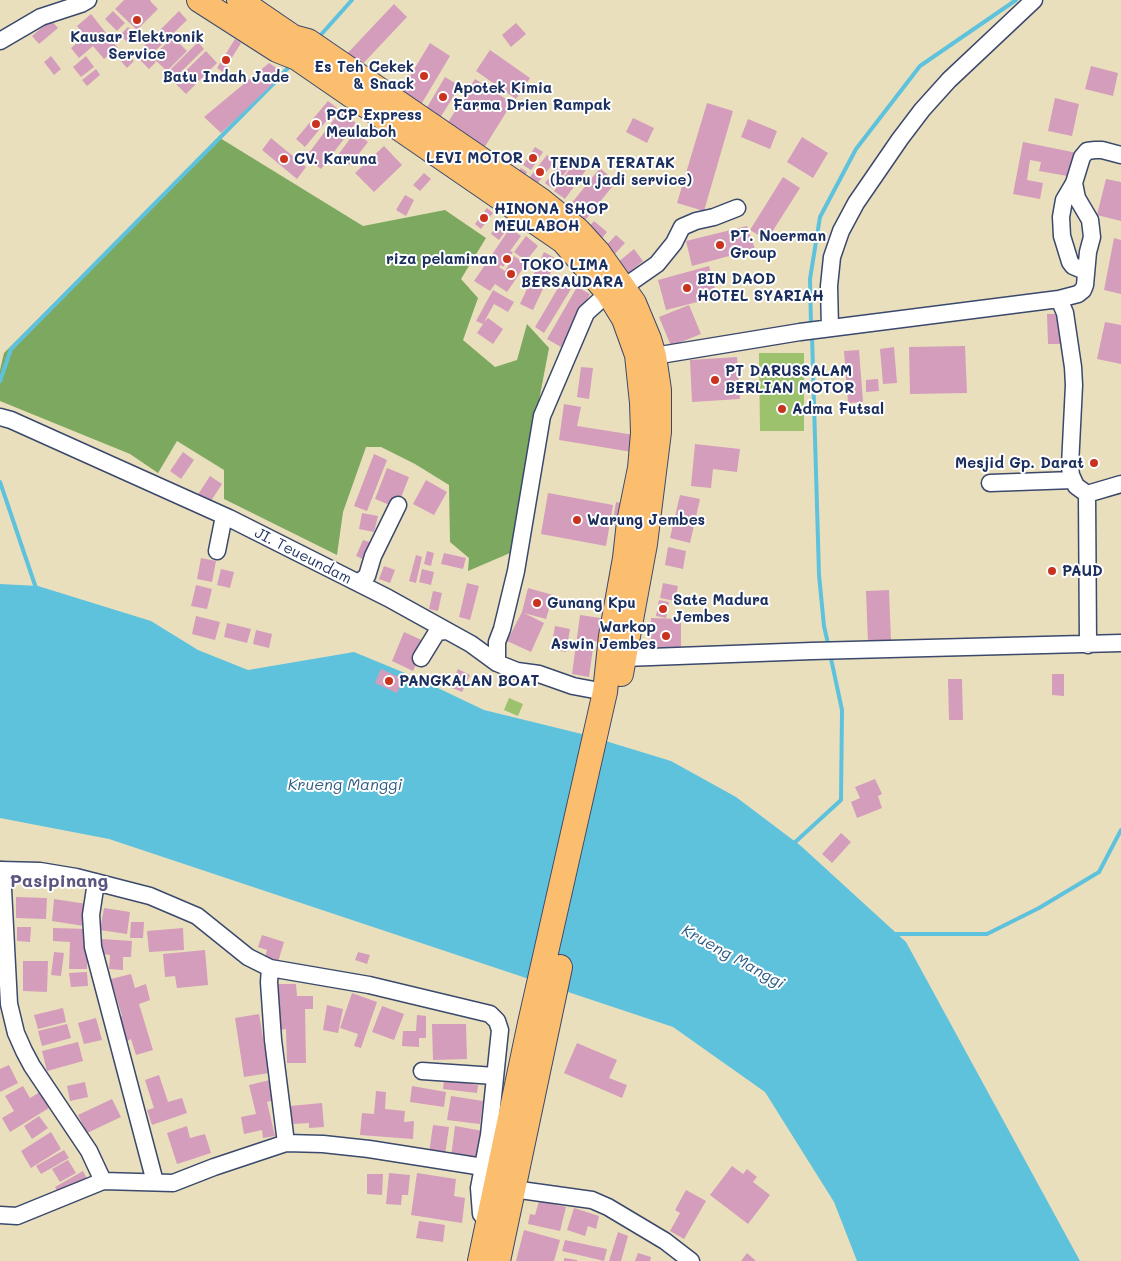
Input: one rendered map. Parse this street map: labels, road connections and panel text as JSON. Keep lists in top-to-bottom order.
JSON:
{
  "streets": {
    "street": ["JI. Teueundam"]
  },
  "districts": ["Pasipinang"],
  "water": ["Krueng Manggi"],
  "places": [
    "Kausar Elektronik Service",
    "Batu Indah Jade",
    "Es Teh Cekek & Snack",
    "Apotek Kimia Farma Drien Rampak",
    "PCP Express Meulaboh",
    "LEVI MOTOR",
    "CV. Karuna",
    "TENDA TERATAK (baru jadi service)",
    "HINONA SHOP MEULABOH",
    "PT. Noerman Group",
    "riza pelaminan",
    "TOKO LIMA BERSAUDARA",
    "BIN DAOD HOTEL SYARIAH",
    "PT DARUSSALAM BERLIAN MOTOR",
    "Adma Futsal",
    "Mesjid Gp. Darat",
    "Warung Jembes",
    "PAUD",
    "Gunang Kpu",
    "Sate Madura Jembes",
    "Warkop Aswin Jembes",
    "PANGKALAN BOAT"
  ]
}
